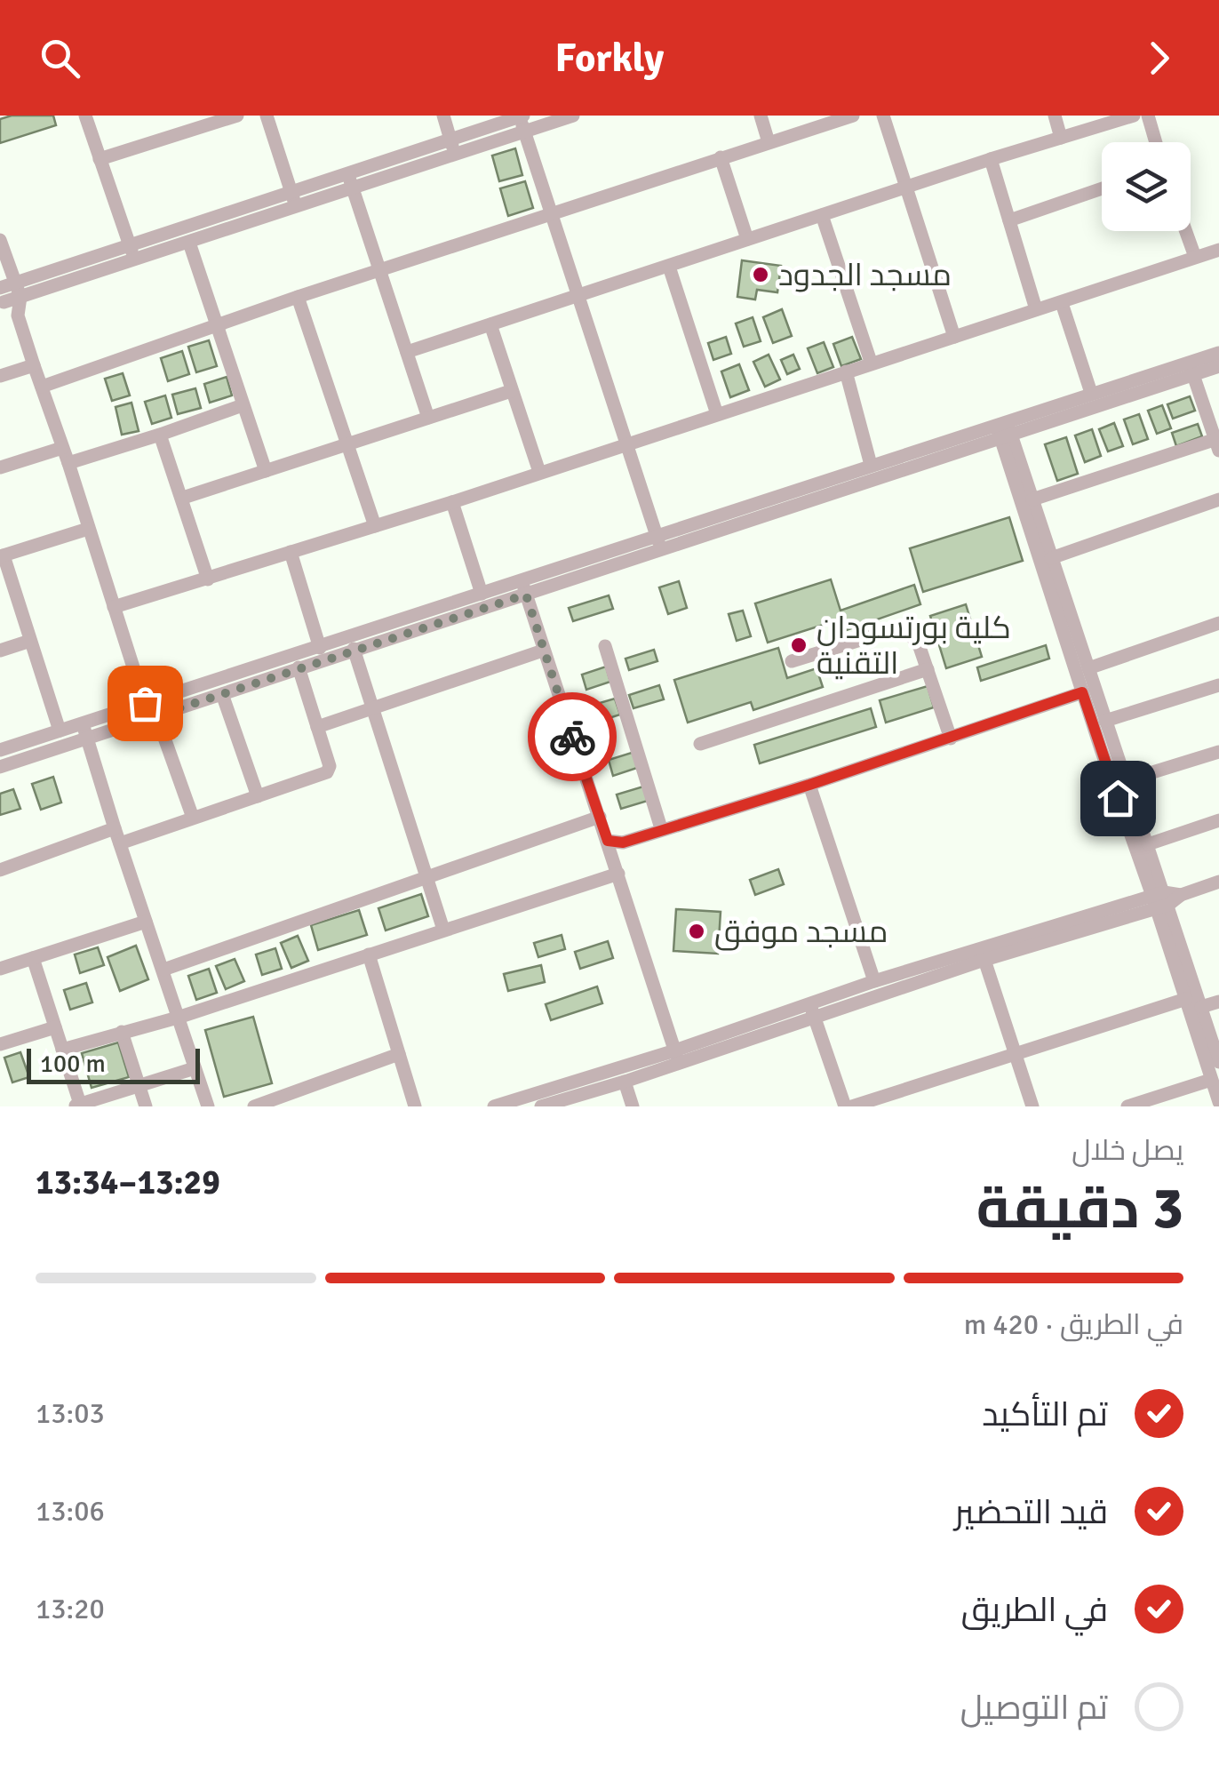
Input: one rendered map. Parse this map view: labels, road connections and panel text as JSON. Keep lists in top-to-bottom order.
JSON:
{
  "places": ["مسجد الجدود", "كلية بورتسودان التقنية", "مسجد موفق"],
  "scale_bar": "100 m",
  "page": {
    "header": "Forkly",
    "scale": "100 m",
    "heading": ["3 دقيقة", "يصل خلال", "13:29–13:34"],
    "bar": "في الطريق · 420 m",
    "list": [
      ["تم التأكيد", "13:03"],
      ["قيد التحضير", "13:06"],
      ["في الطريق", "13:20"],
      "تم التوصيل"
    ]
  }
}
